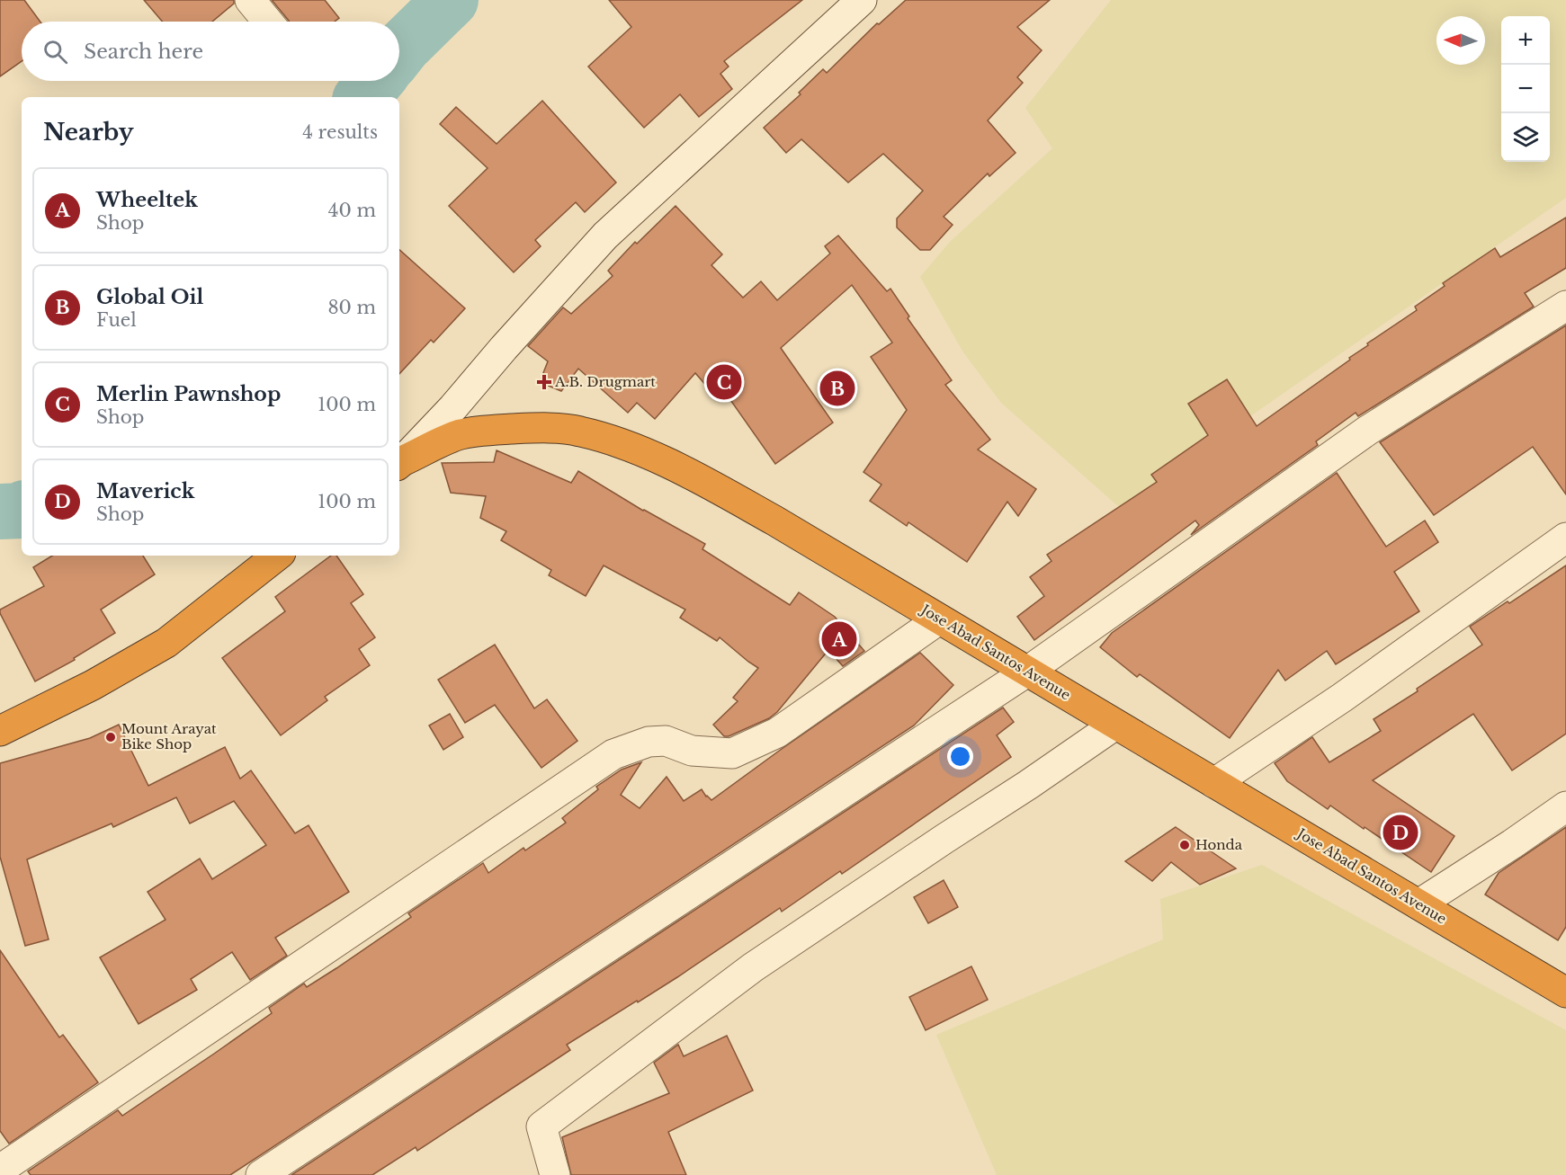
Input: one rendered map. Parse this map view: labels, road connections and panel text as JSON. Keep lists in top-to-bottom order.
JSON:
{
  "streets": {
    "highway": ["Jose Abad Santos Avenue"]
  },
  "places": {
    "health": ["A.B. Drugmart"],
    "other": ["Mount Arayat Bike Shop", "Honda"]
  },
  "north": "left",
  "page": {
    "map_buttons": ["+", "−"],
    "search": "Search here",
    "heading": ["Nearby", "4 results"],
    "list": [
      {
        "mark": "A",
        "name": "Wheeltek",
        "note": "Shop",
        "value": "40 m"
      },
      {
        "mark": "B",
        "name": "Global Oil",
        "note": "Fuel",
        "value": "80 m"
      },
      {
        "mark": "C",
        "name": "Merlin Pawnshop",
        "note": "Shop",
        "value": "100 m"
      },
      {
        "mark": "D",
        "name": "Maverick",
        "note": "Shop",
        "value": "100 m"
      }
    ],
    "pins": [
      "C",
      "B",
      "A",
      "D"
    ]
  }
}
